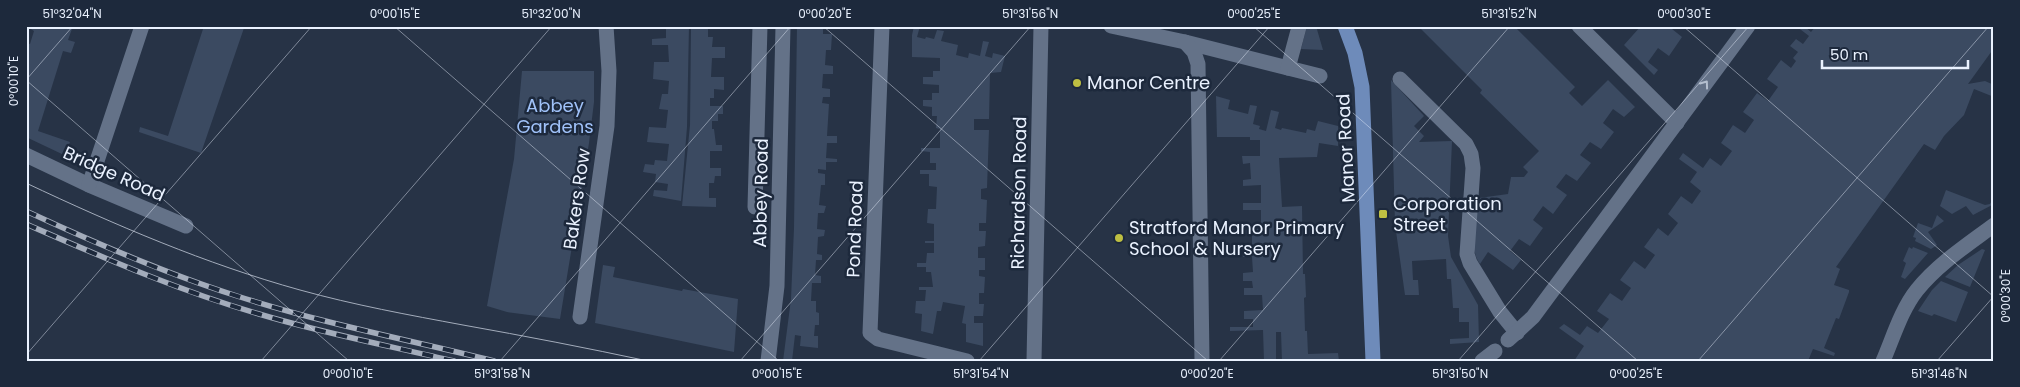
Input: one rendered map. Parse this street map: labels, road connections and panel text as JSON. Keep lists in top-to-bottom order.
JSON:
{
  "streets": {
    "main road": ["Manor Road"],
    "street": [
      "Bridge Road",
      "Abbey Road",
      "Richardson Road",
      "Bakers Row",
      "Pond Road"
    ]
  },
  "parks": ["Abbey Gardens"],
  "places": {
    "other": ["Manor Centre", "Stratford Manor Primary School & Nursery"],
    "transit": ["Corporation Street"]
  },
  "scale_bar": "50 m",
  "coordinates": [
    "51°32'04\"N",
    "0°00'15\"E",
    "51°32'00\"N",
    "0°00'20\"E",
    "51°31'56\"N",
    "0°00'25\"E",
    "51°31'52\"N",
    "0°00'30\"E",
    "0°00'10\"E",
    "51°31'58\"N",
    "51°31'54\"N",
    "51°31'50\"N",
    "51°31'46\"N"
  ]
}
